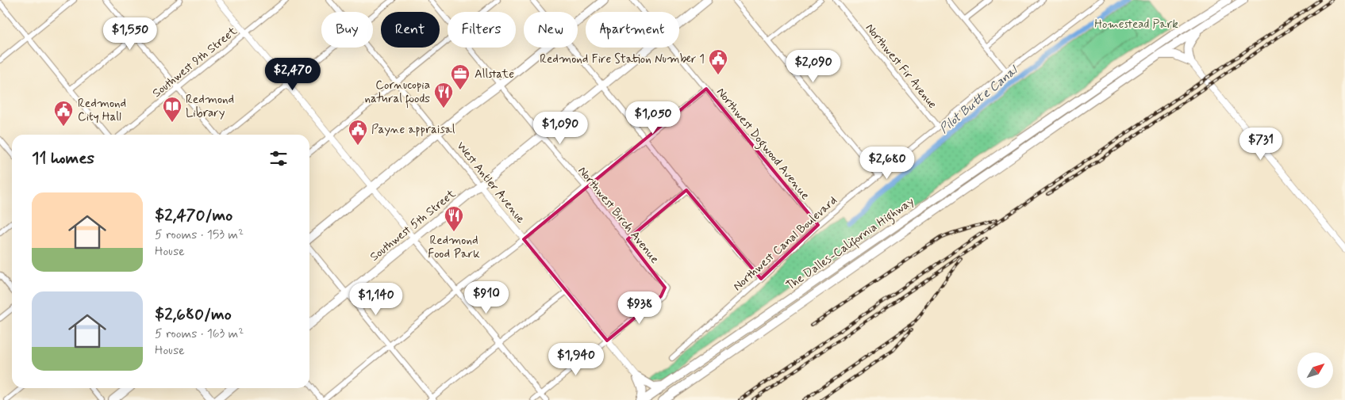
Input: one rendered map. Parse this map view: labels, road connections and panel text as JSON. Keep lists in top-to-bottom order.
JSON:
{
  "streets": {
    "main road": ["Southwest 5th Street", "The Dalles-California Highway"],
    "street": [
      "Southwest 9th Street",
      "Northwest Fir Avenue",
      "Northwest Dogwood Avenue",
      "West Antler Avenue",
      "Northwest Birch Avenue",
      "Northwest Canal Boulevard"
    ]
  },
  "crossings": [
    ["Northwest Fir Avenue", "Northwest Canal Boulevard"],
    ["Northwest Dogwood Avenue", "Northwest Canal Boulevard"],
    ["West Antler Avenue", "Northwest Birch Avenue"],
    ["West Antler Avenue", "Southwest 5th Street"],
    ["Northwest Birch Avenue", "Southwest 5th Street"]
  ],
  "water": ["Pilot Butte Canal"],
  "parks": ["Homestead Park"],
  "places": {
    "public building": ["Redmond Fire Station Number 1", "Redmond City Hall", "Payne appraisal"],
    "office": ["Allstate"],
    "restaurant": ["Cornucopia natural foods", "Redmond Food Park"],
    "library": ["Redmond Library"]
  },
  "north": "top right",
  "page": {
    "chip": [
      "Buy",
      "Rent",
      "Filters",
      "New",
      "Apartment"
    ],
    "price": [
      "$1,550",
      "$2,090",
      "$2,470",
      "$1,050",
      "$1,090",
      "$731",
      "$2,680",
      "$910",
      "$1,140",
      "$938",
      "$1,940"
    ],
    "heading": "11 homes",
    "list": [
      {
        "name": "$2,470/mo",
        "note": "5 rooms · 153 m² · House"
      },
      {
        "name": "$2,680/mo",
        "note": "5 rooms · 163 m² · House"
      }
    ]
  }
}
